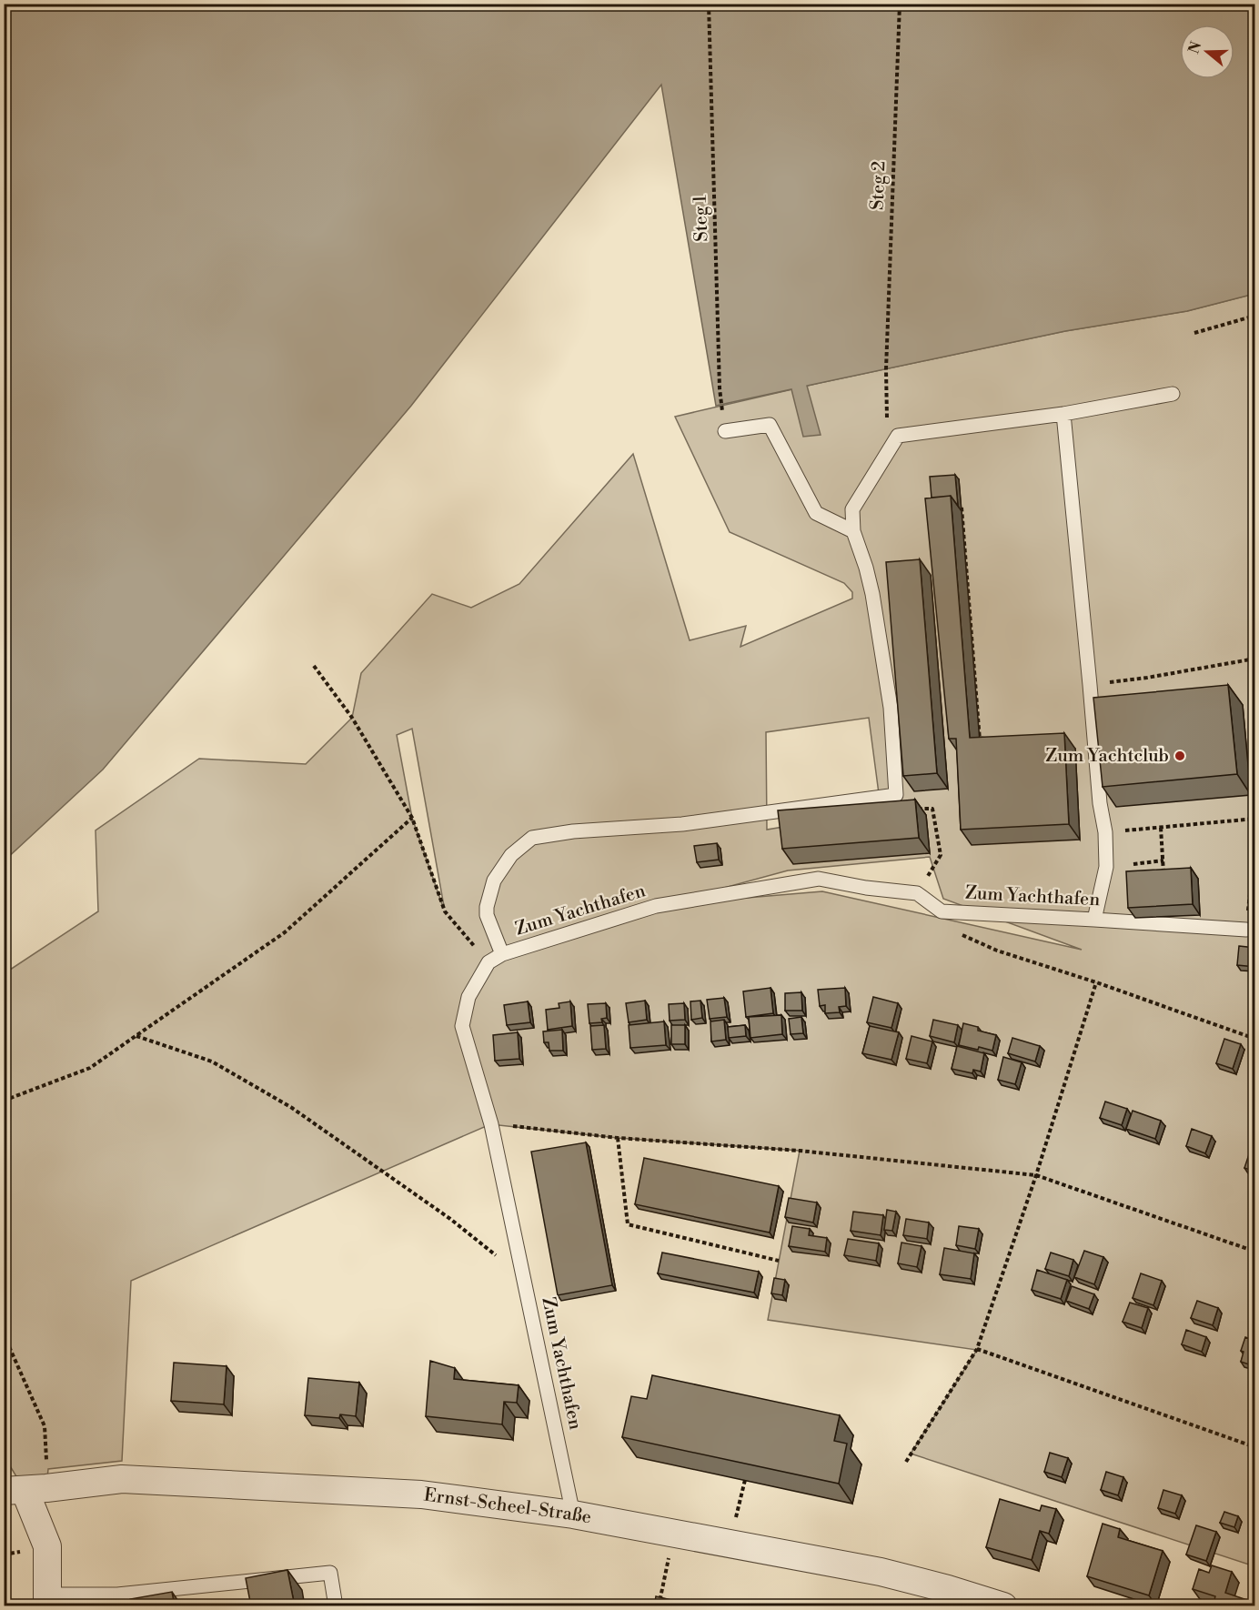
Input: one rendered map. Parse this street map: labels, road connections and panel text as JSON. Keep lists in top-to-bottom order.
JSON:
{
  "streets": {
    "street": ["Ernst-Scheel-Straße"],
    "lane": ["Zum Yachthafen"],
    "path": ["Steg 2", "Steg 1"]
  },
  "crossings": [
    ["Zum Yachthafen", "Ernst-Scheel-Straße"]
  ],
  "places": ["Zum Yachtclub"],
  "north": "left"
}
